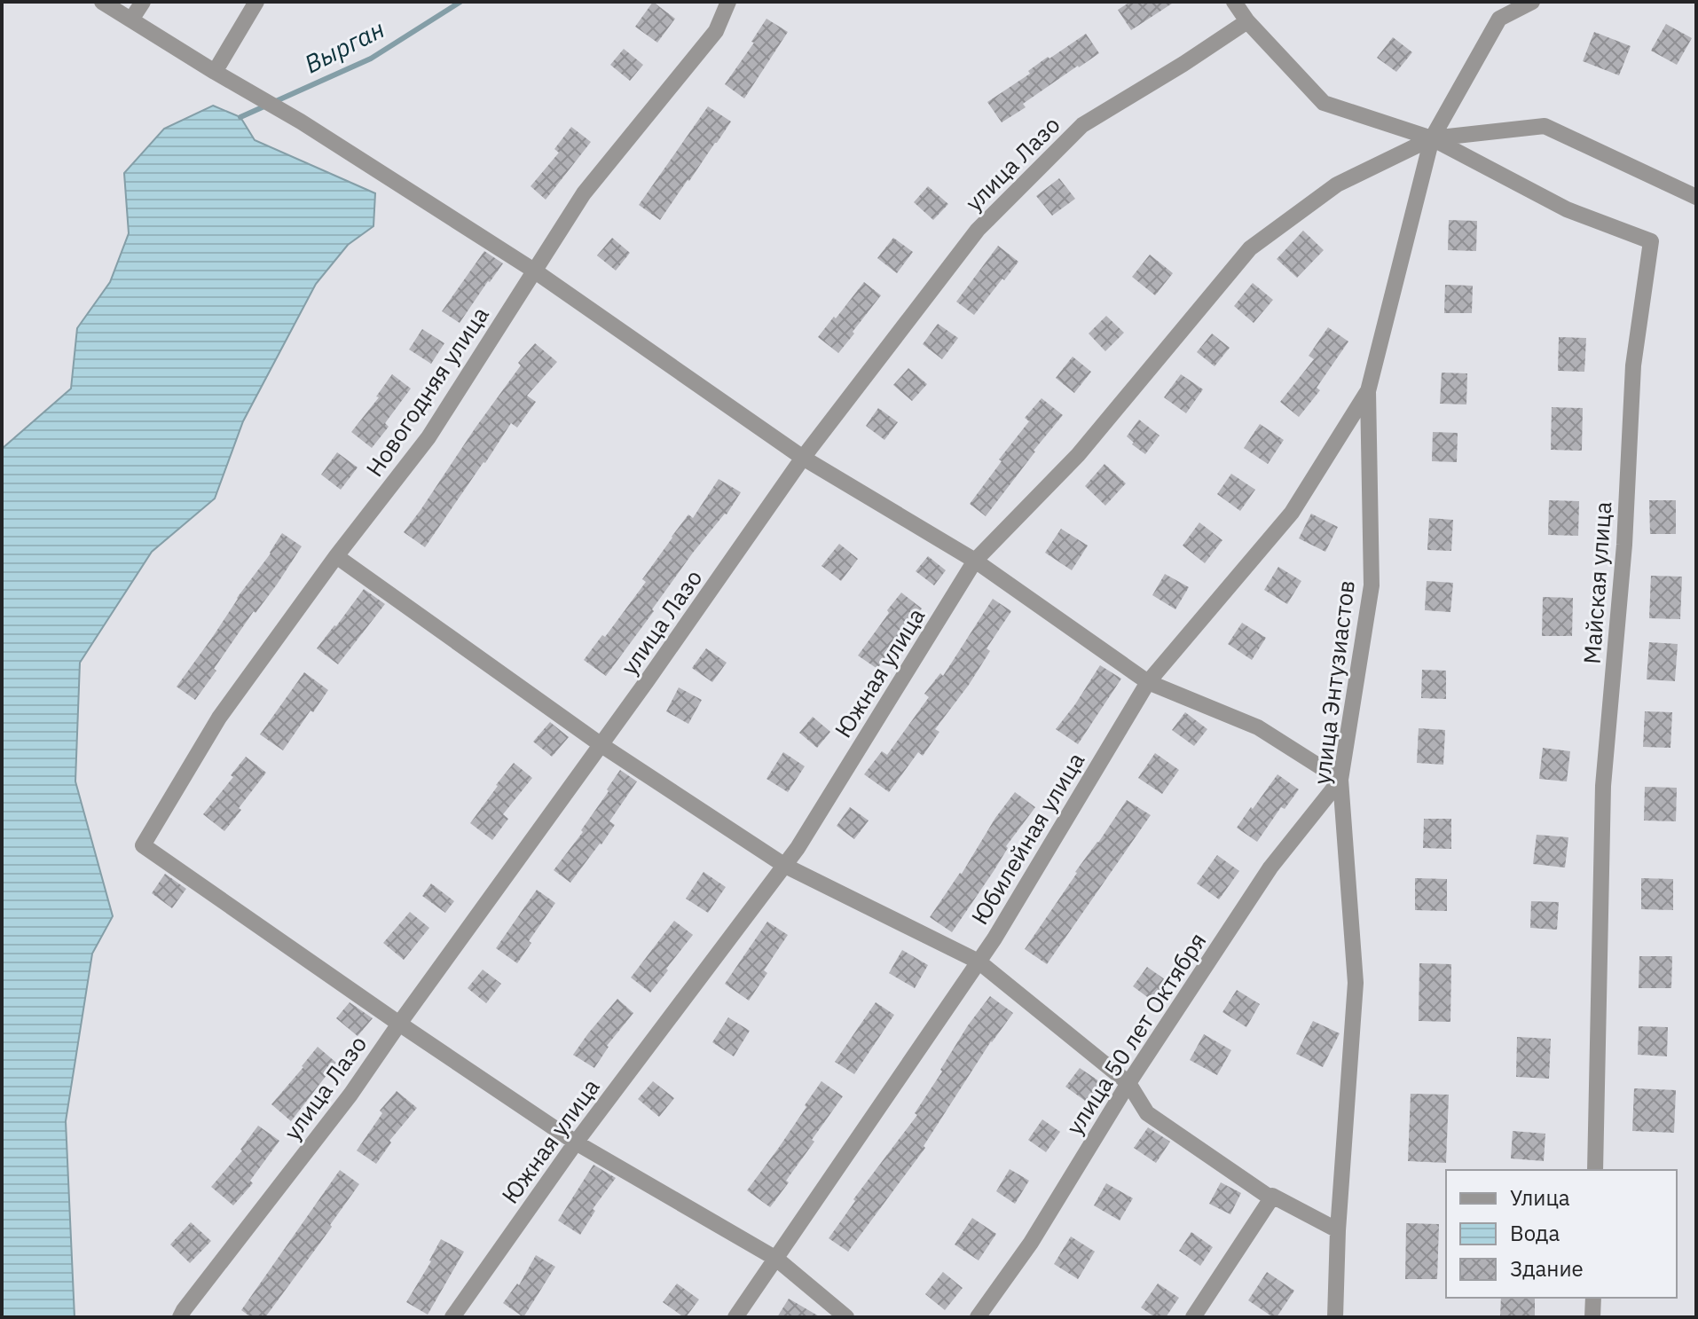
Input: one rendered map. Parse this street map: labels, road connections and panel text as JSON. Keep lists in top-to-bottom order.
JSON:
{
  "streets": {
    "street": [
      "улица Лазо",
      "Новогодняя улица",
      "Майская улица",
      "Южная улица",
      "улица Энтузиастов",
      "Юбилейная улица",
      "улица 50 лет Октября"
    ]
  },
  "crossings": [
    ["улица Лазо", "Новогодняя улица"],
    ["Майская улица", "Южная улица"],
    ["Майская улица", "улица Энтузиастов"],
    ["Южная улица", "улица Энтузиастов"],
    ["улица Энтузиастов", "Юбилейная улица"],
    ["улица Энтузиастов", "улица 50 лет Октября"]
  ],
  "water": ["Вырган"],
  "legend": ["Улица", "Вода", "Здание"]
}
